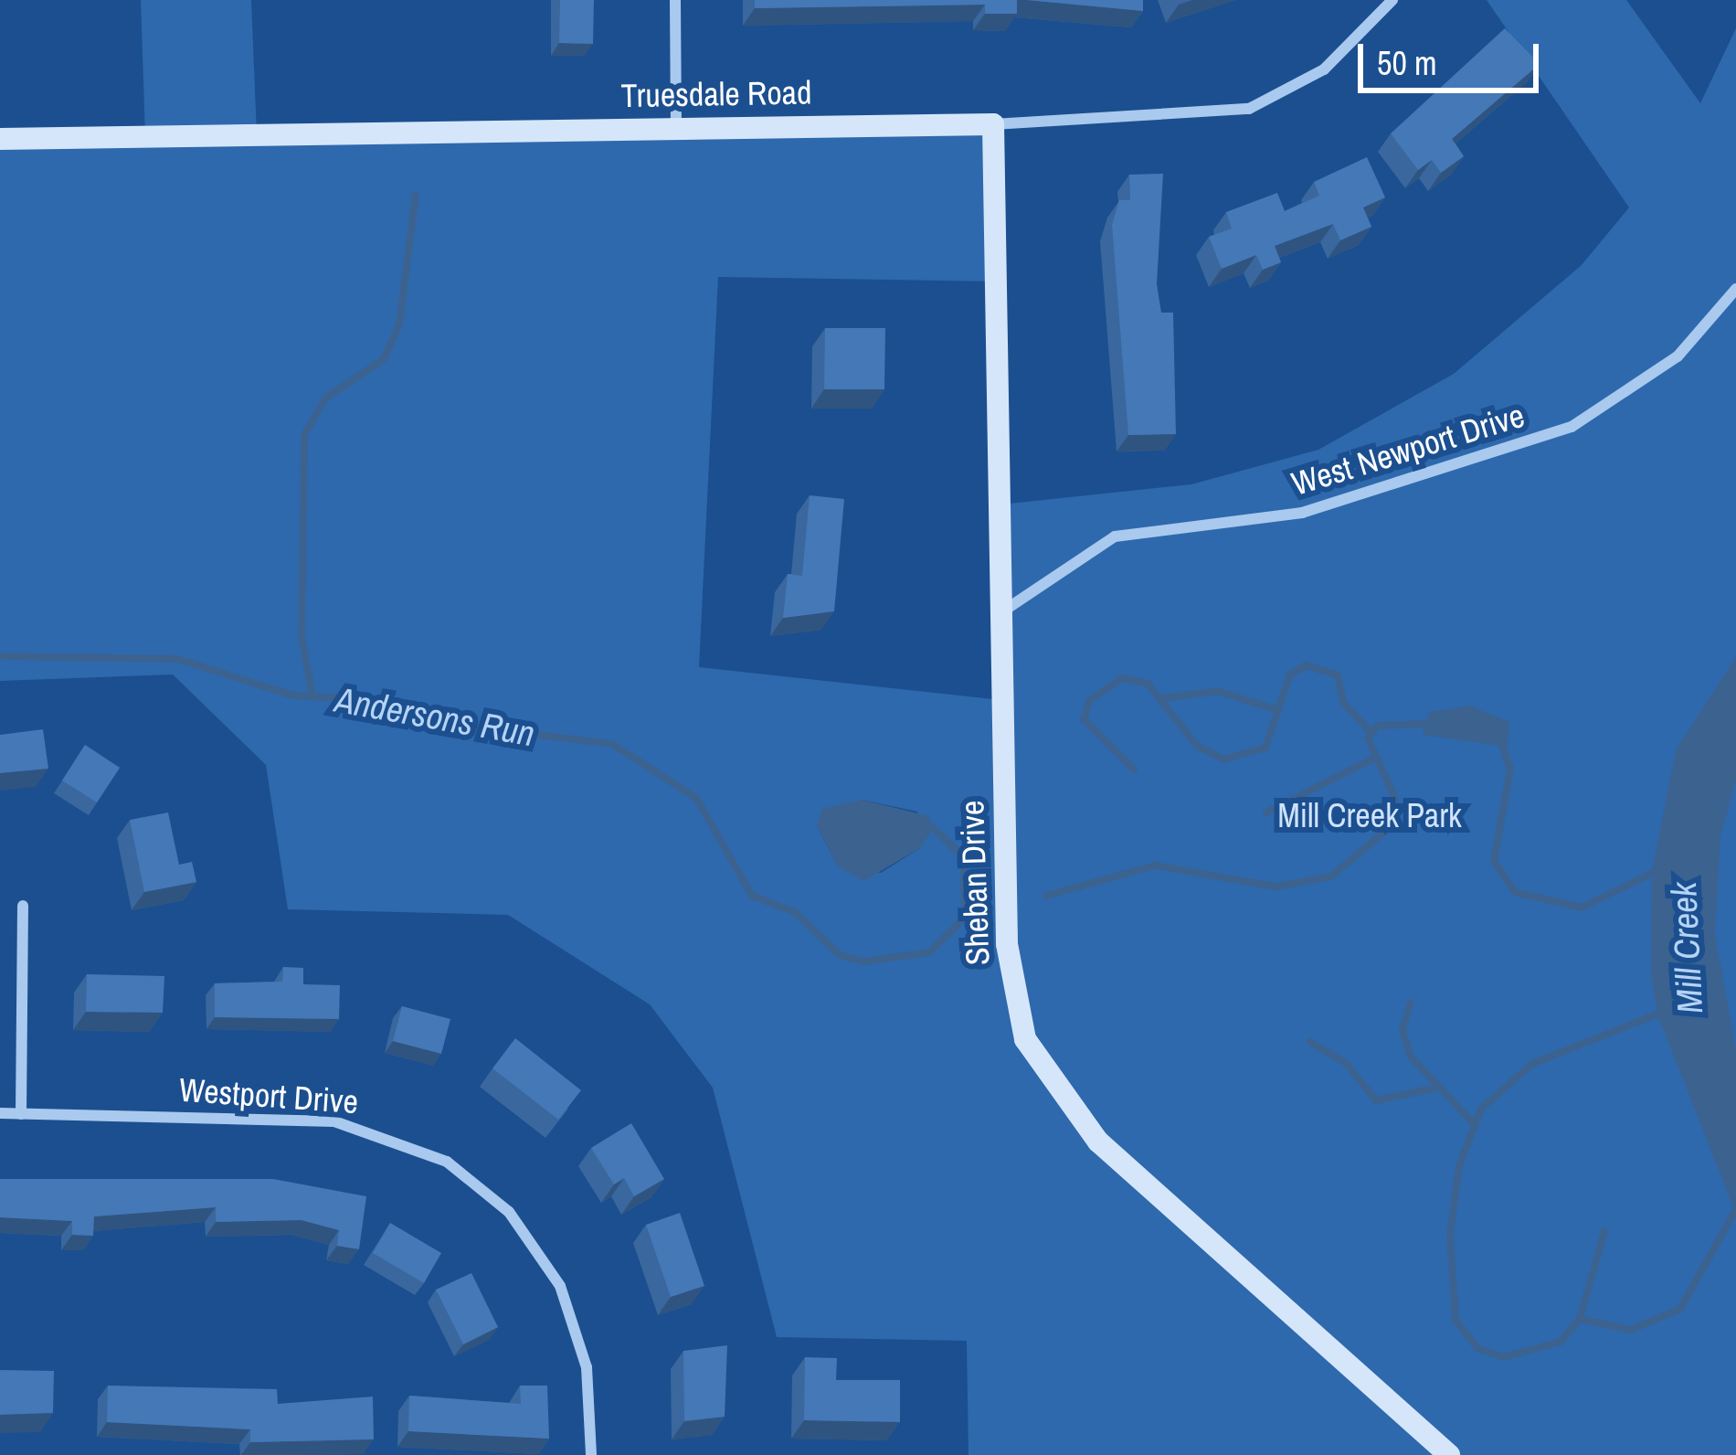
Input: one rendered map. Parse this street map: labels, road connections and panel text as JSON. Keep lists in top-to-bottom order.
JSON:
{
  "streets": {
    "street": [
      "Truesdale Road",
      "West Newport Drive",
      "Sheban Drive",
      "Westport Drive"
    ]
  },
  "crossings": [
    ["Truesdale Road", "Sheban Drive"],
    ["West Newport Drive", "Sheban Drive"]
  ],
  "water": ["Andersons Run", "Mill Creek"],
  "parks": ["Mill Creek Park"],
  "scale_bar": "50 m"
}
